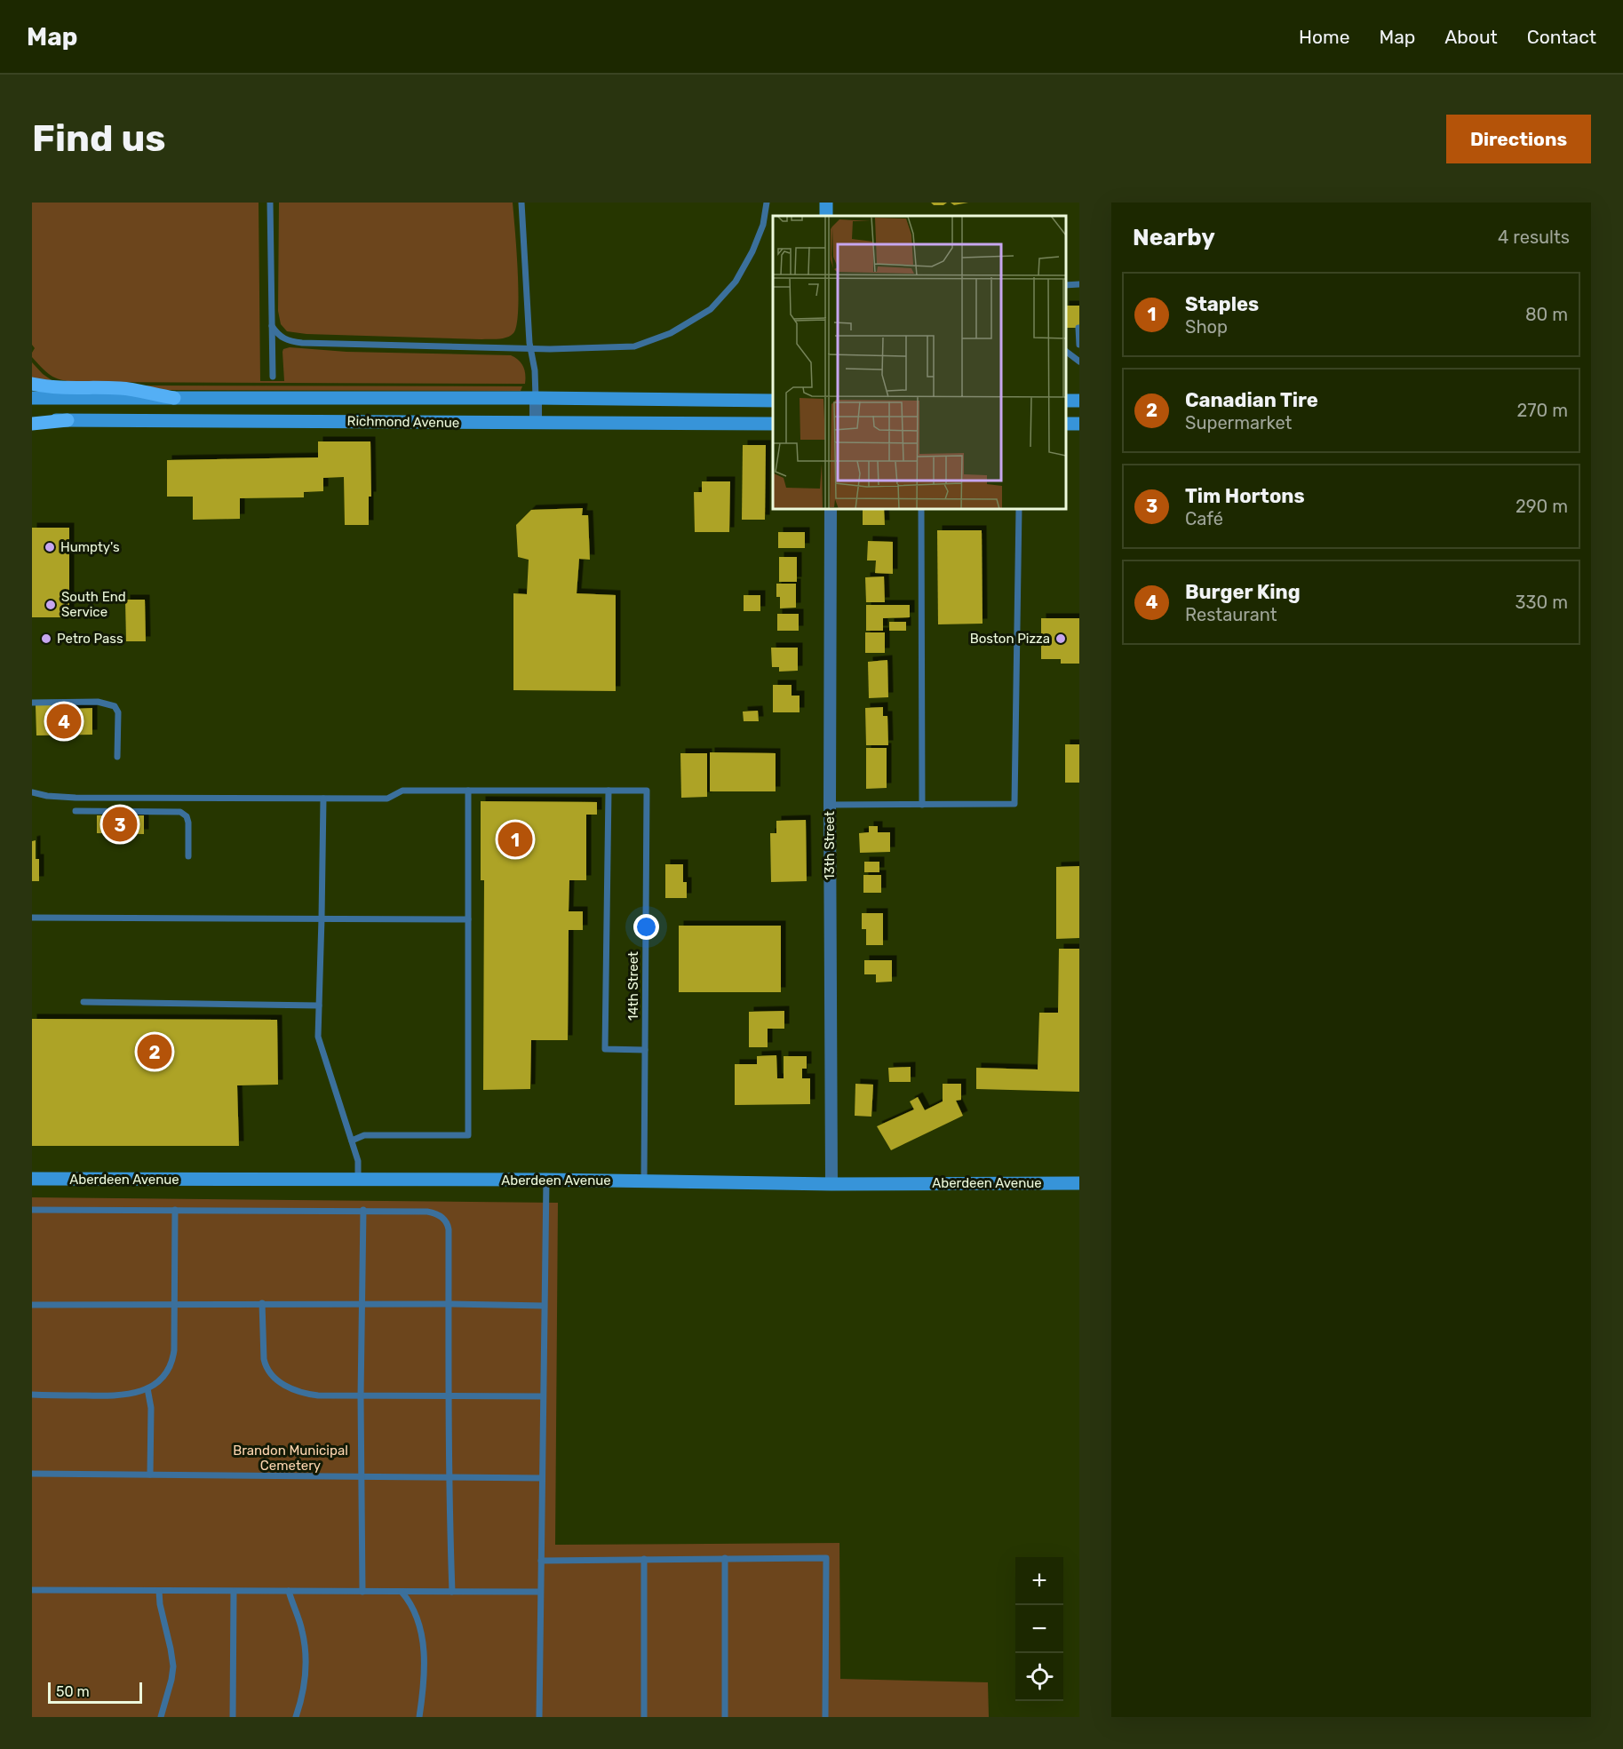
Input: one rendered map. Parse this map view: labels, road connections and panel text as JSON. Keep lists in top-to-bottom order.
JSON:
{
  "streets": {
    "main road": ["Richmond Avenue", "Aberdeen Avenue"],
    "street": ["13th Street"],
    "lane": ["14th Street"]
  },
  "crossings": [
    ["13th Street", "Aberdeen Avenue"],
    ["14th Street", "Aberdeen Avenue"]
  ],
  "parks": ["Brandon Municipal Cemetery"],
  "places": [
    "Humpty's",
    "South End Service",
    "Petro Pass",
    "Boston Pizza"
  ],
  "scale_bar": "50 m",
  "page": {
    "header": "Map",
    "nav": [
      "Home",
      "Map",
      "About",
      "Contact"
    ],
    "buttons": "Directions",
    "title": "Find us",
    "heading": ["Nearby", "4 results"],
    "list": [
      {
        "mark": "1",
        "name": "Staples",
        "note": "Shop",
        "value": "80 m"
      },
      {
        "mark": "2",
        "name": "Canadian Tire",
        "note": "Supermarket",
        "value": "270 m"
      },
      {
        "mark": "3",
        "name": "Tim Hortons",
        "note": "Café",
        "value": "290 m"
      },
      {
        "mark": "4",
        "name": "Burger King",
        "note": "Restaurant",
        "value": "330 m"
      }
    ],
    "pins": [
      "4",
      "3",
      "1",
      "2"
    ],
    "map_buttons": ["+", "−"],
    "scale": "50 m"
  }
}
